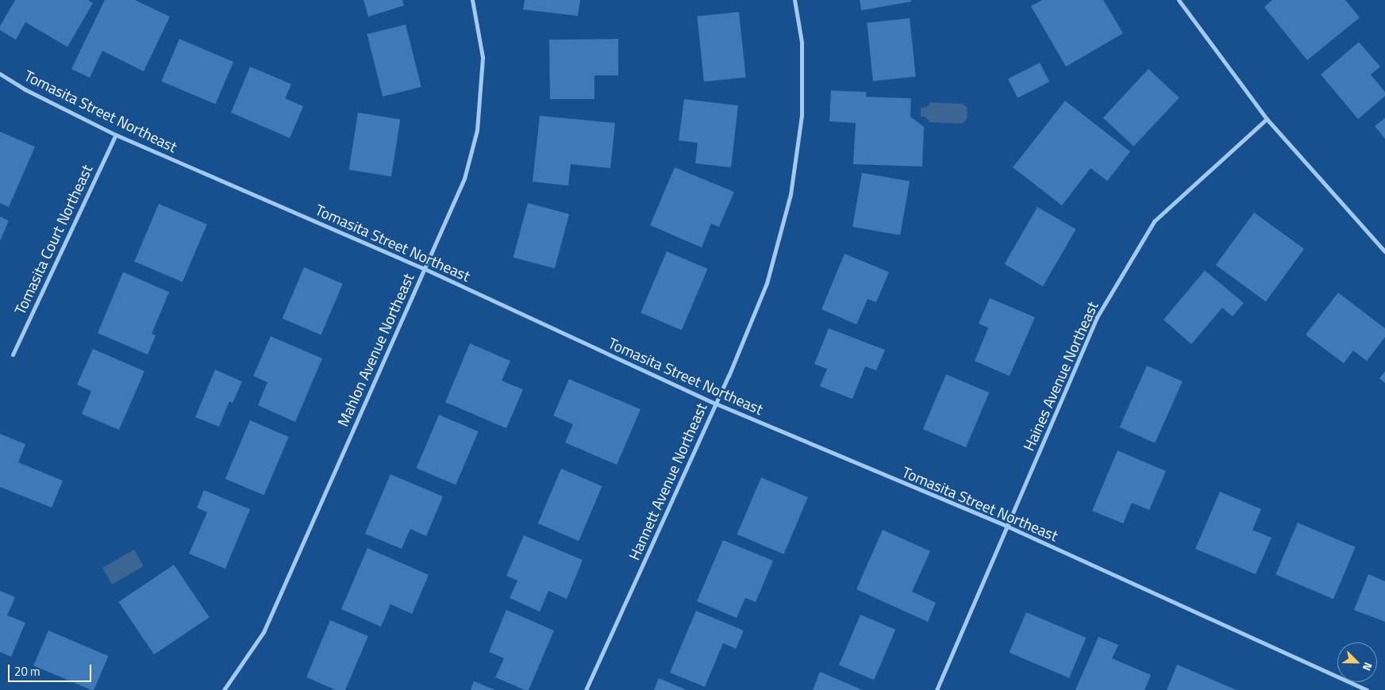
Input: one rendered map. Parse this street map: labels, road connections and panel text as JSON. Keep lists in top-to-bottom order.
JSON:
{
  "streets": {
    "street": [
      "Tomasita Street Northeast",
      "Tomasita Court Northeast",
      "Mahlon Avenue Northeast",
      "Haines Avenue Northeast",
      "Hannett Avenue Northeast"
    ]
  },
  "crossings": [
    ["Tomasita Street Northeast", "Tomasita Court Northeast"],
    ["Tomasita Street Northeast", "Mahlon Avenue Northeast"],
    ["Tomasita Street Northeast", "Haines Avenue Northeast"],
    ["Tomasita Street Northeast", "Hannett Avenue Northeast"]
  ],
  "scale_bar": "20 m",
  "north": "bottom right"
}
